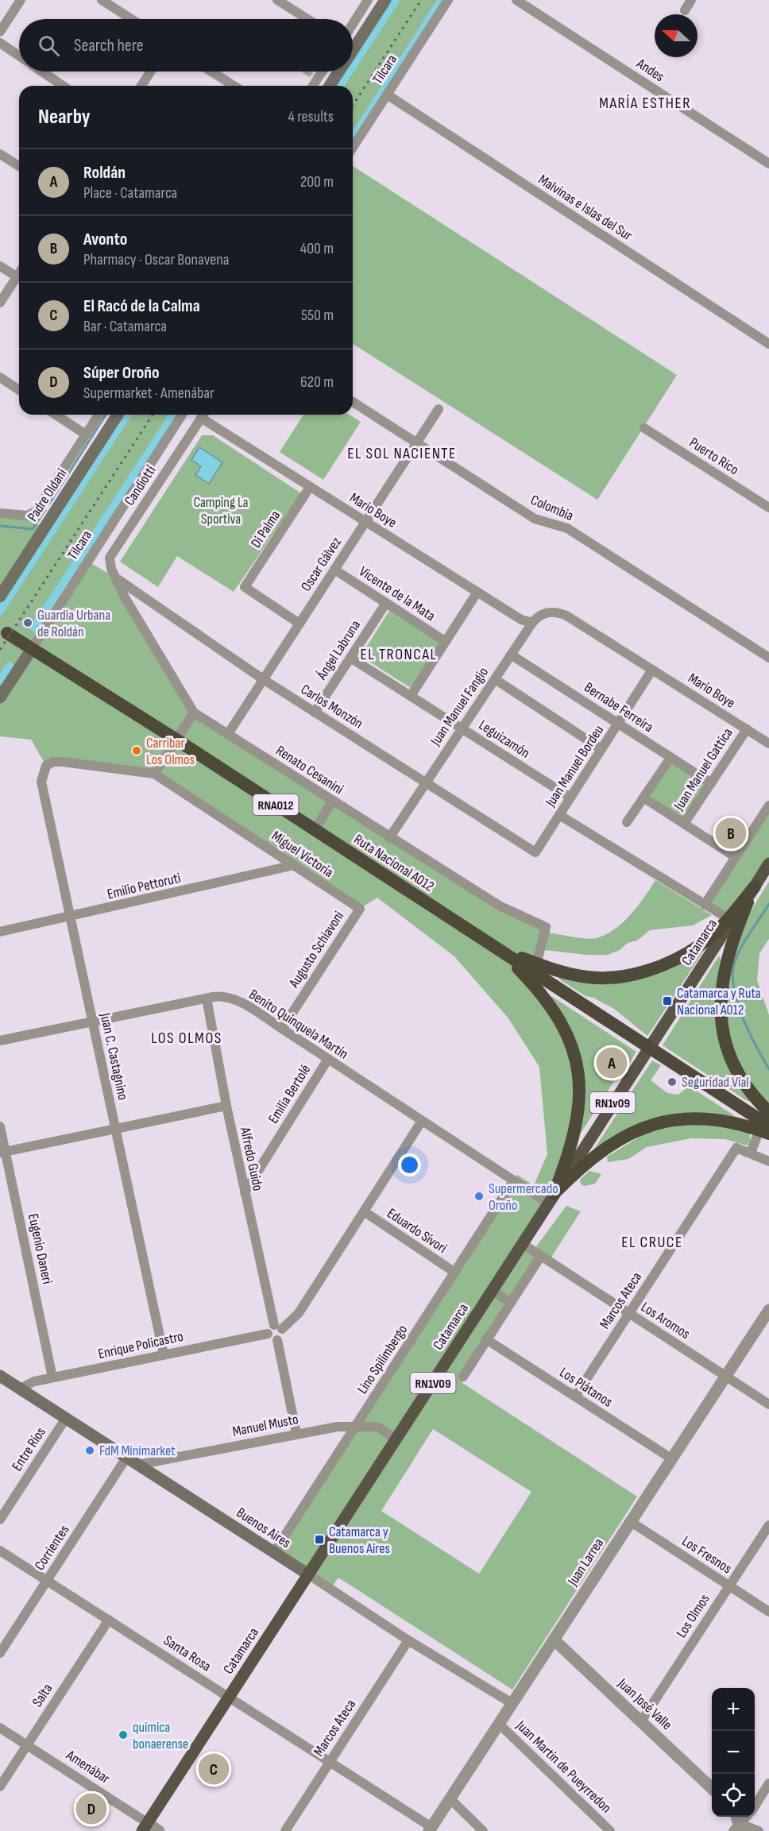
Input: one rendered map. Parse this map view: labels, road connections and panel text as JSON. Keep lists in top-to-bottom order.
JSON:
{
  "streets": {
    "highway": ["RNA012", "Ruta Nacional A012"],
    "main road": [
      "Tilcara",
      "Padre Oldani",
      "Catamarca",
      "RN1v09",
      "RN1V09",
      "Buenos Aires"
    ],
    "street": [
      "Andes",
      "Malvinas e Islas del Sur",
      "Puerto Rico",
      "Candiotti",
      "Colombia",
      "Mario Boye",
      "Di Palma",
      "Oscar Gálvez",
      "Vicente de la Mata",
      "Ángel Labruna",
      "Carlos Monzón",
      "Juan Manuel Fangio",
      "Bernabe Ferreira",
      "Leguizamón",
      "Juan Manuel Bordeu",
      "Juan Manuel Gattica",
      "Renato Cesanini",
      "Miguel Victoria",
      "Emilio Pettoruti",
      "Augusto Schiavoni",
      "Benito Quinquela Martín",
      "Juan C. Castagnino",
      "Emilia Bertolé",
      "Alfredo Guido",
      "Eduardo Sívori",
      "Eugenio Daneri",
      "Marcos Ateca",
      "Los Aromos",
      "Enrique Policastro",
      "Lino Spilimbergo",
      "Los Plátanos",
      "Manuel Musto",
      "Entre Ríos",
      "Corrientes",
      "Los Fresnos",
      "Juan Larrea",
      "Los Olmos",
      "Santa Rosa",
      "Salta",
      "Juan José Valle",
      "Amenábar",
      "Juan Martin de Pueyrredon"
    ]
  },
  "crossings": [
    ["Tilcara", "Malvinas e Islas del Sur"],
    ["Tilcara", "Ruta Nacional A012"],
    ["Candiotti", "Carlos Monzón"],
    ["Candiotti", "Renato Cesanini"],
    ["Colombia", "Oscar Gálvez"],
    ["Mario Boye", "Di Palma"],
    ["Mario Boye", "Oscar Gálvez"],
    ["Mario Boye", "Juan Manuel Fangio"],
    ["Mario Boye", "Juan Manuel Bordeu"],
    ["Mario Boye", "Juan Manuel Gattica"],
    ["Di Palma", "Oscar Gálvez"],
    ["Oscar Gálvez", "Vicente de la Mata"],
    ["Oscar Gálvez", "Carlos Monzón"],
    ["Oscar Gálvez", "Renato Cesanini"],
    ["Vicente de la Mata", "Ángel Labruna"],
    ["Ángel Labruna", "Carlos Monzón"],
    ["Ángel Labruna", "Leguizamón"],
    ["Carlos Monzón", "Juan Manuel Fangio"],
    ["Carlos Monzón", "Juan Manuel Bordeu"],
    ["Carlos Monzón", "Renato Cesanini"],
    ["Juan Manuel Fangio", "Bernabe Ferreira"],
    ["Juan Manuel Fangio", "Leguizamón"],
    ["Juan Manuel Fangio", "Renato Cesanini"],
    ["Bernabe Ferreira", "Juan Manuel Bordeu"],
    ["Bernabe Ferreira", "Juan Manuel Gattica"],
    ["Leguizamón", "Juan Manuel Bordeu"],
    ["Miguel Victoria", "Emilio Pettoruti"],
    ["Miguel Victoria", "Augusto Schiavoni"],
    ["Miguel Victoria", "Juan C. Castagnino"],
    ["Emilio Pettoruti", "Juan C. Castagnino"],
    ["Catamarca", "Benito Quinquela Martín"],
    ["Catamarca", "Los Aromos"],
    ["Catamarca", "Manuel Musto"],
    ["Catamarca", "Buenos Aires"],
    ["Catamarca", "Santa Rosa"],
    ["Catamarca", "Amenábar"],
    ["Augusto Schiavoni", "Benito Quinquela Martín"],
    ["Benito Quinquela Martín", "Juan C. Castagnino"],
    ["Benito Quinquela Martín", "Emilia Bertolé"],
    ["Benito Quinquela Martín", "Alfredo Guido"],
    ["Benito Quinquela Martín", "Lino Spilimbergo"],
    ["Juan C. Castagnino", "Enrique Policastro"],
    ["Emilia Bertolé", "Alfredo Guido"],
    ["Alfredo Guido", "Enrique Policastro"],
    ["Eduardo Sívori", "Lino Spilimbergo"],
    ["Eugenio Daneri", "Enrique Policastro"],
    ["Marcos Ateca", "Los Aromos"],
    ["Marcos Ateca", "Los Plátanos"],
    ["Marcos Ateca", "Buenos Aires"],
    ["Marcos Ateca", "Santa Rosa"],
    ["Los Aromos", "Juan Larrea"],
    ["Enrique Policastro", "Buenos Aires"],
    ["Lino Spilimbergo", "Manuel Musto"],
    ["Lino Spilimbergo", "Buenos Aires"],
    ["Los Plátanos", "Juan Larrea"],
    ["Manuel Musto", "Buenos Aires"],
    ["Entre Ríos", "Buenos Aires"],
    ["Buenos Aires", "Corrientes"],
    ["Buenos Aires", "Juan Larrea"],
    ["Corrientes", "Santa Rosa"],
    ["Los Fresnos", "Juan Larrea"],
    ["Los Fresnos", "Los Olmos"],
    ["Juan Larrea", "Santa Rosa"],
    ["Juan Larrea", "Juan José Valle"],
    ["Juan Larrea", "Juan Martin de Pueyrredon"],
    ["Los Olmos", "Juan José Valle"],
    ["Santa Rosa", "Salta"],
    ["Salta", "Amenábar"]
  ],
  "districts": [
    "MARÍA ESTHER",
    "EL SOL NACIENTE",
    "EL TRONCAL",
    "LOS OLMOS",
    "EL CRUCE"
  ],
  "parks": ["Camping La Sportiva"],
  "places": {
    "other": [
      "Guardia Urbana de Roldán",
      "Carribar Los Olmos",
      "Seguridad Vial",
      "Supermercado Oroño",
      "FdM Minimarket",
      "química bonaerense"
    ],
    "transit": ["Catamarca y Ruta Nacional A012", "Catamarca y Buenos Aires"]
  },
  "north": "left",
  "page": {
    "search": "Search here",
    "heading": ["Nearby", "4 results"],
    "list": [
      {
        "mark": "A",
        "name": "Roldán",
        "note": "Place · Catamarca",
        "value": "200 m"
      },
      {
        "mark": "B",
        "name": "Avonto",
        "note": "Pharmacy · Oscar Bonavena",
        "value": "400 m"
      },
      {
        "mark": "C",
        "name": "El Racó de la Calma",
        "note": "Bar · Catamarca",
        "value": "550 m"
      },
      {
        "mark": "D",
        "name": "Súper Oroño",
        "note": "Supermarket · Amenábar",
        "value": "620 m"
      }
    ],
    "pins": [
      "B",
      "A",
      "C",
      "D"
    ],
    "map_buttons": ["+", "−"]
  }
}
